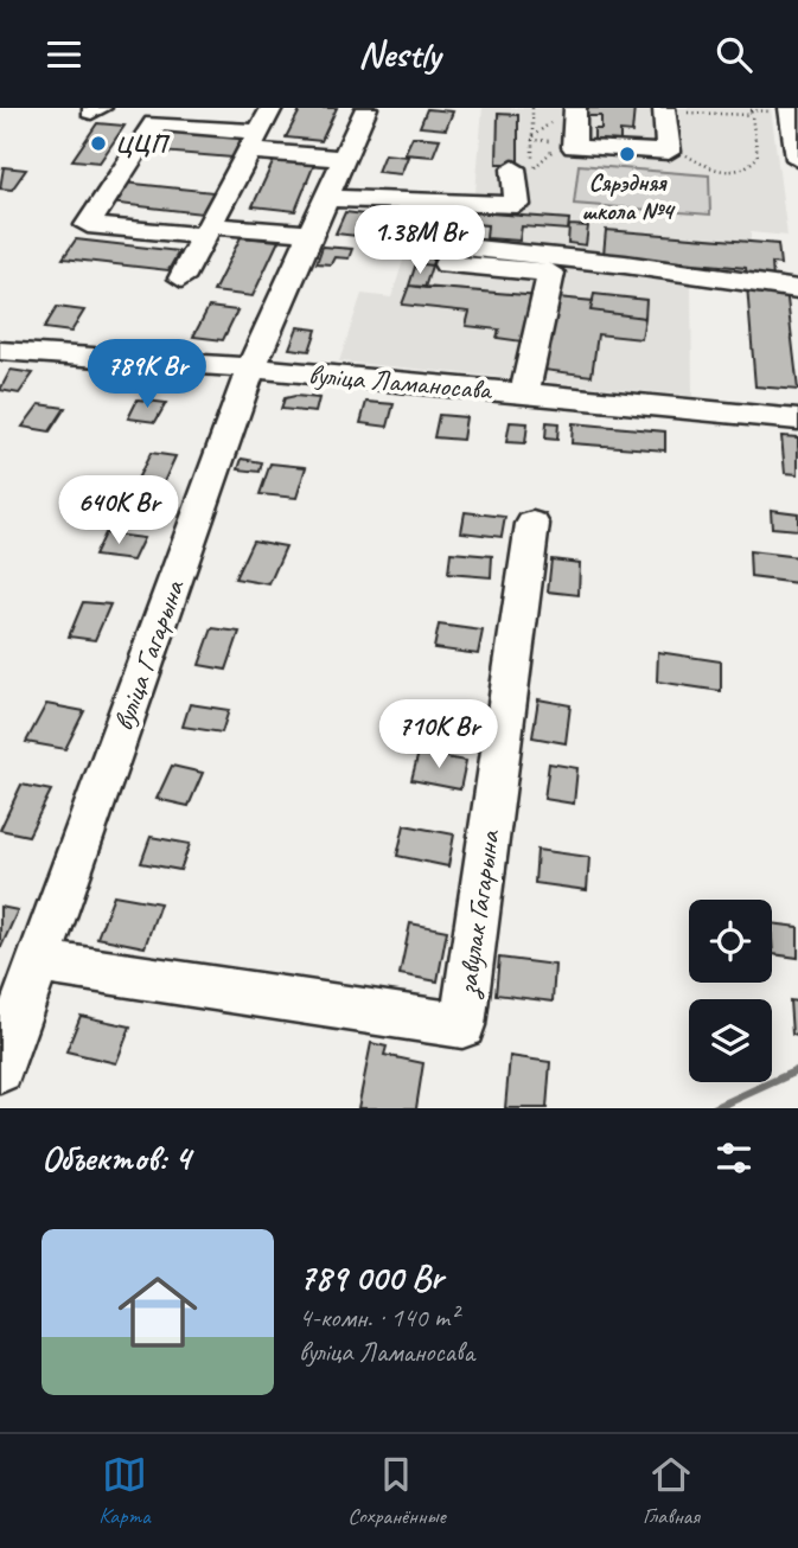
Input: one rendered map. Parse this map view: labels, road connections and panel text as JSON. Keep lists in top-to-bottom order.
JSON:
{
  "streets": {
    "street": ["вуліца Ламаносава", "вуліца Гагарына", "завулак Гагарына"]
  },
  "crossings": [
    ["вуліца Ламаносава", "вуліца Гагарына"],
    ["вуліца Гагарына", "завулак Гагарына"]
  ],
  "places": ["ЦЦП", "Сярэдняя школа №4"],
  "page": {
    "header": "Nestly",
    "price": [
      "1.38M Br",
      "789K Br",
      "640K Br",
      "710K Br"
    ],
    "heading": "Объектов: 4",
    "list": [
      {
        "name": "789 000 Br",
        "note": "4-комн. · 140 m² · вуліца Ламаносава"
      }
    ],
    "tabs": ["Карта", "Сохранённые", "Главная"]
  }
}
